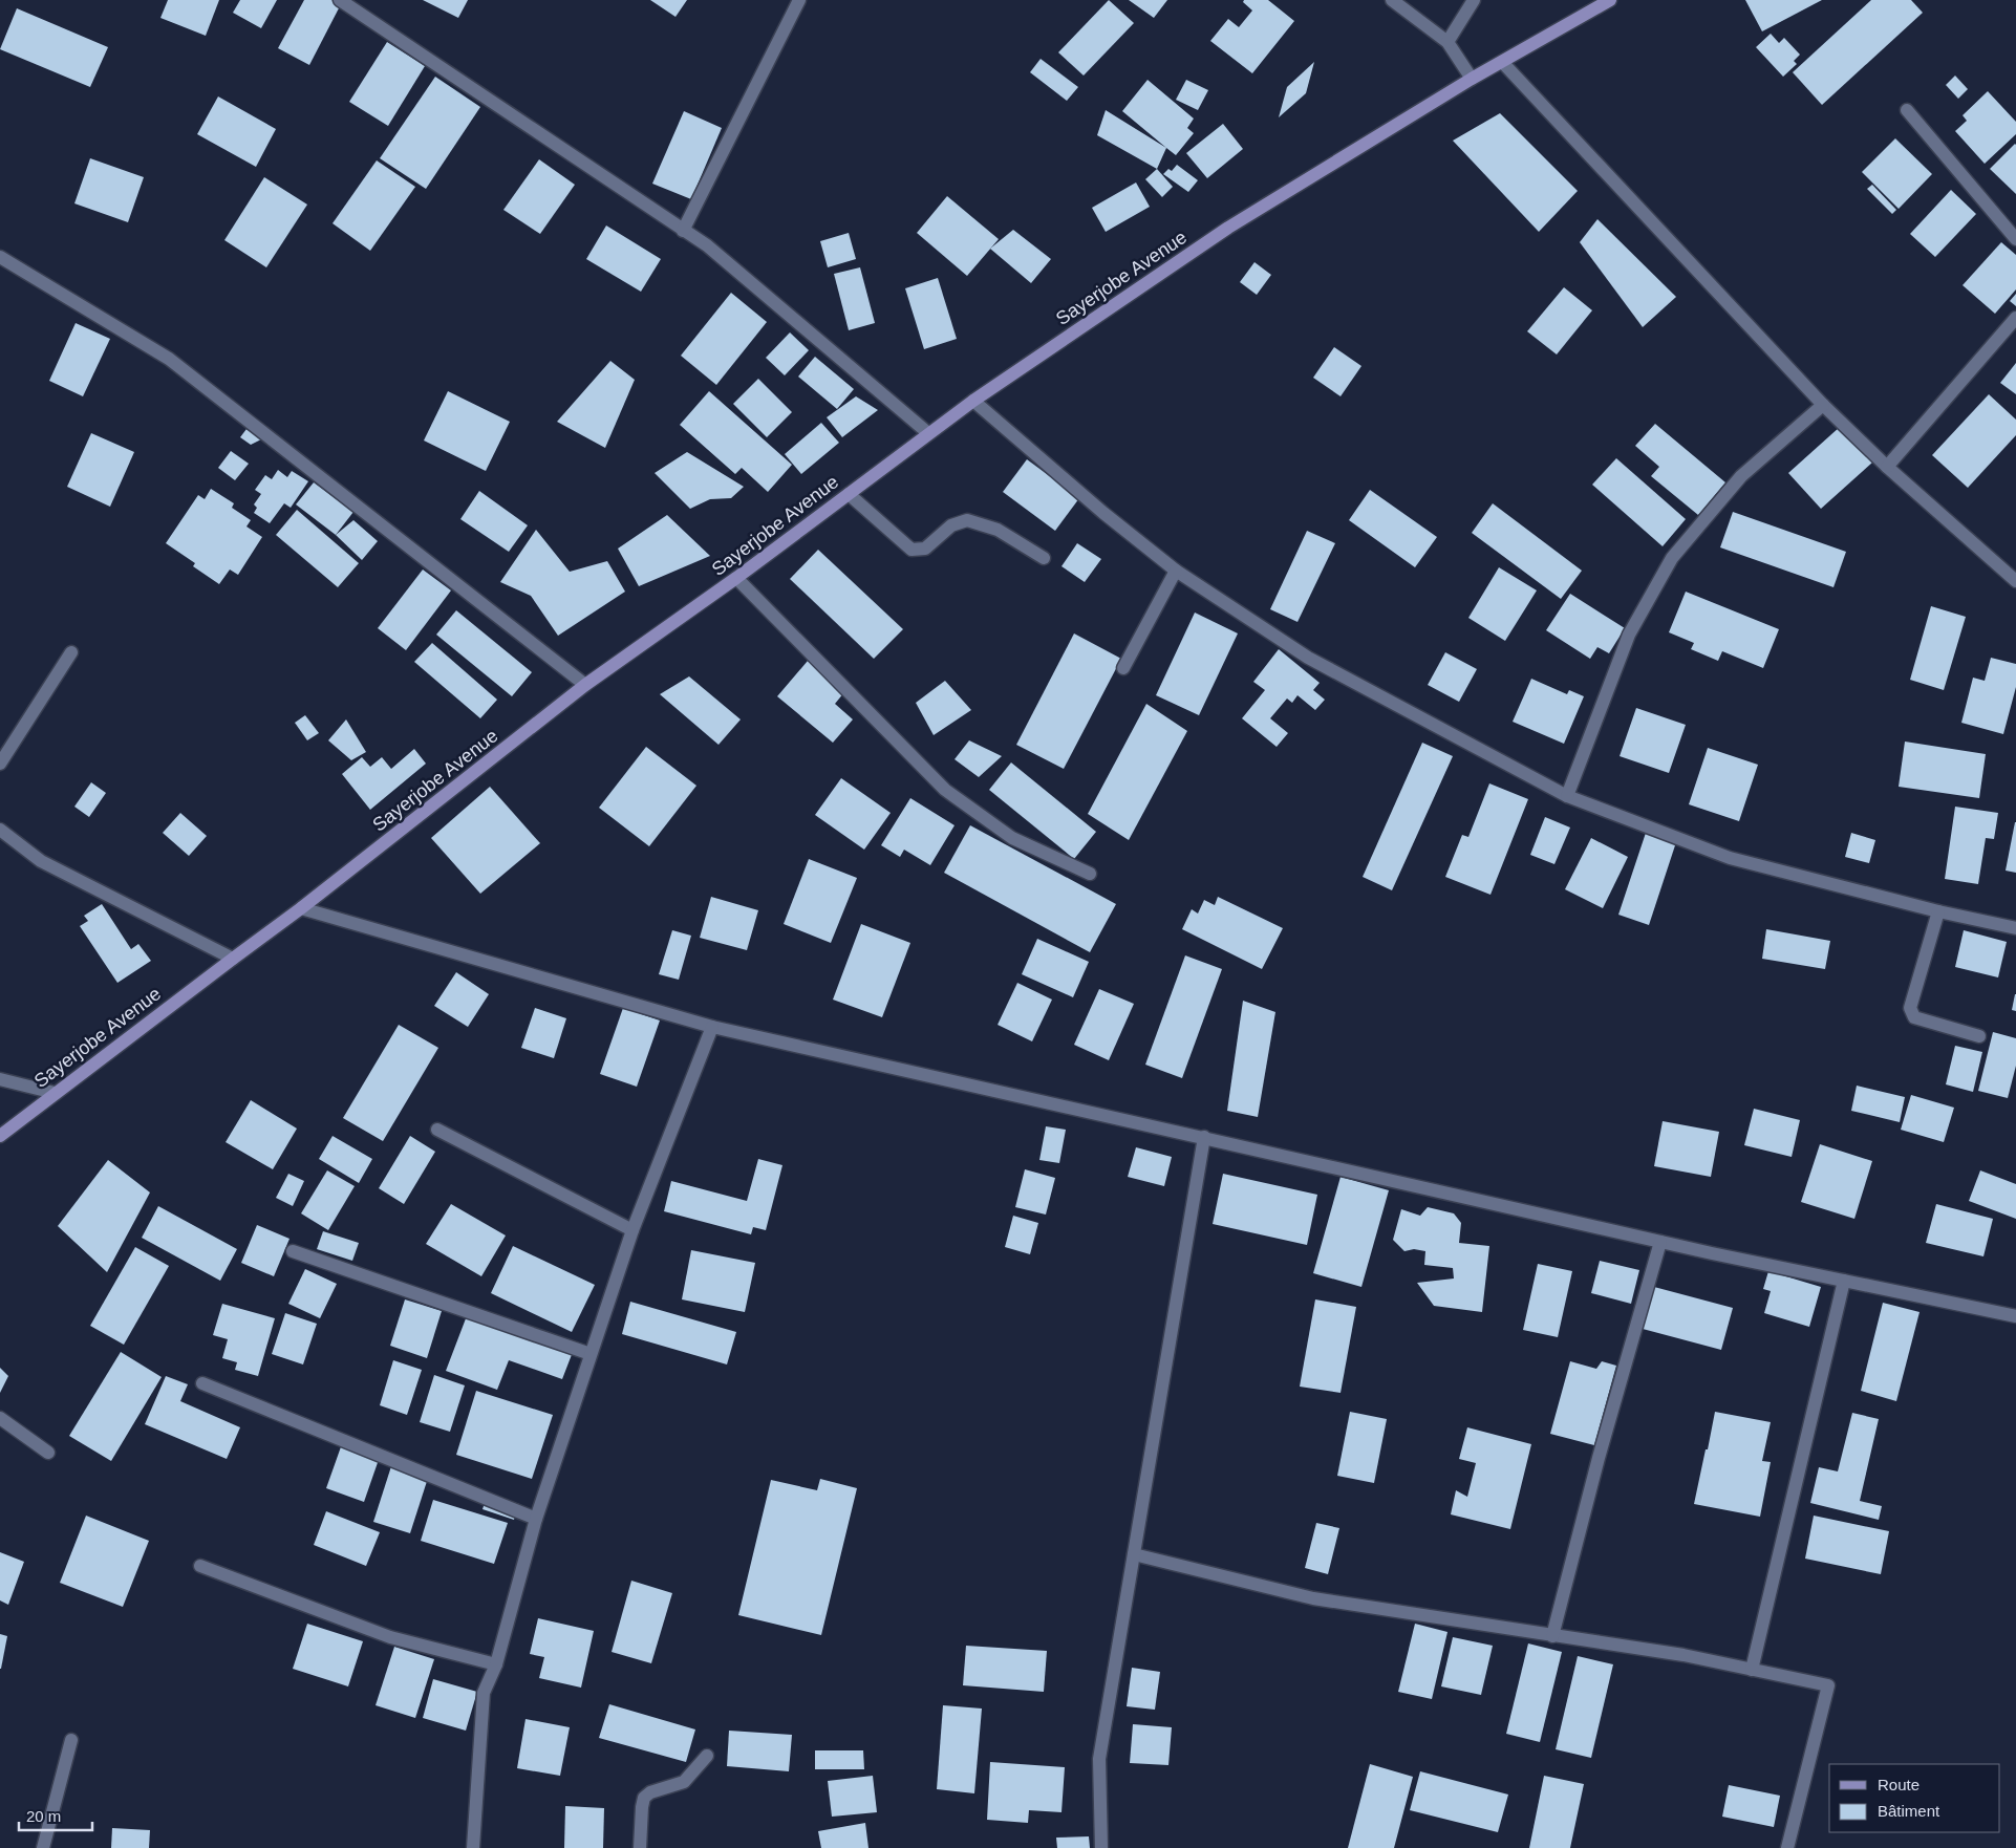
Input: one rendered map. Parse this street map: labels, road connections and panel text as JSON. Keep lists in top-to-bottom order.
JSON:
{
  "streets": {
    "main road": ["Sayerjobe Avenue"]
  },
  "legend": ["Route", "Bâtiment"],
  "scale_bar": "20 m"
}
